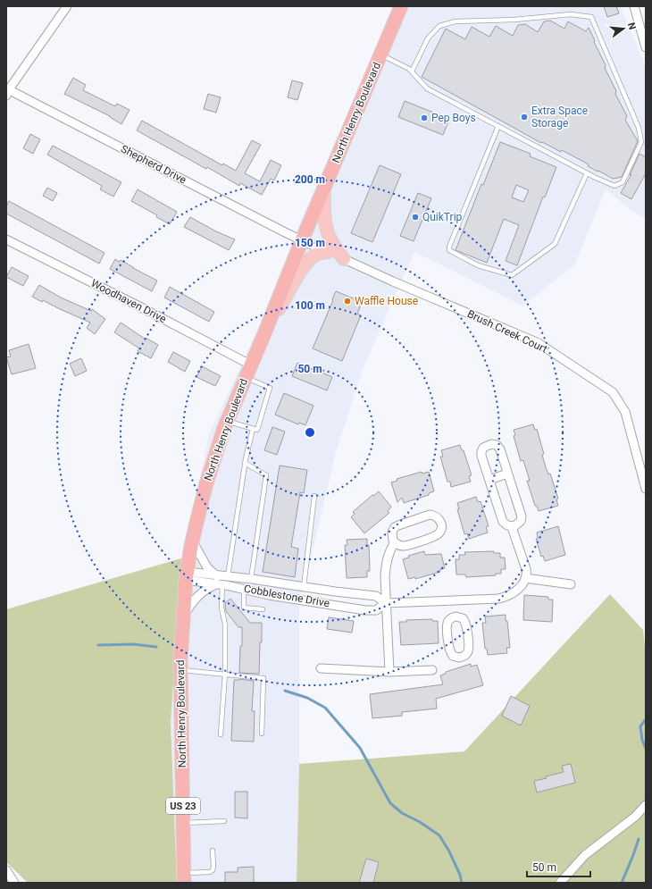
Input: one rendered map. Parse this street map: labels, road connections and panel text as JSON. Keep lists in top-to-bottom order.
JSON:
{
  "streets": {
    "highway": ["North Henry Boulevard", "US 23"],
    "street": [
      "Shepherd Drive",
      "Woodhaven Drive",
      "Brush Creek Court",
      "Cobblestone Drive"
    ]
  },
  "crossings": [
    ["North Henry Boulevard", "Shepherd Drive"],
    ["North Henry Boulevard", "Woodhaven Drive"],
    ["North Henry Boulevard", "Brush Creek Court"],
    ["North Henry Boulevard", "Cobblestone Drive"],
    ["Shepherd Drive", "Brush Creek Court"]
  ],
  "places": [
    "Extra Space Storage",
    "Pep Boys",
    "QuikTrip",
    "Waffle House"
  ],
  "scale_bar": "50 m",
  "north": "right",
  "rings": [
    "200 m",
    "150 m",
    "100 m",
    "50 m"
  ]
}
